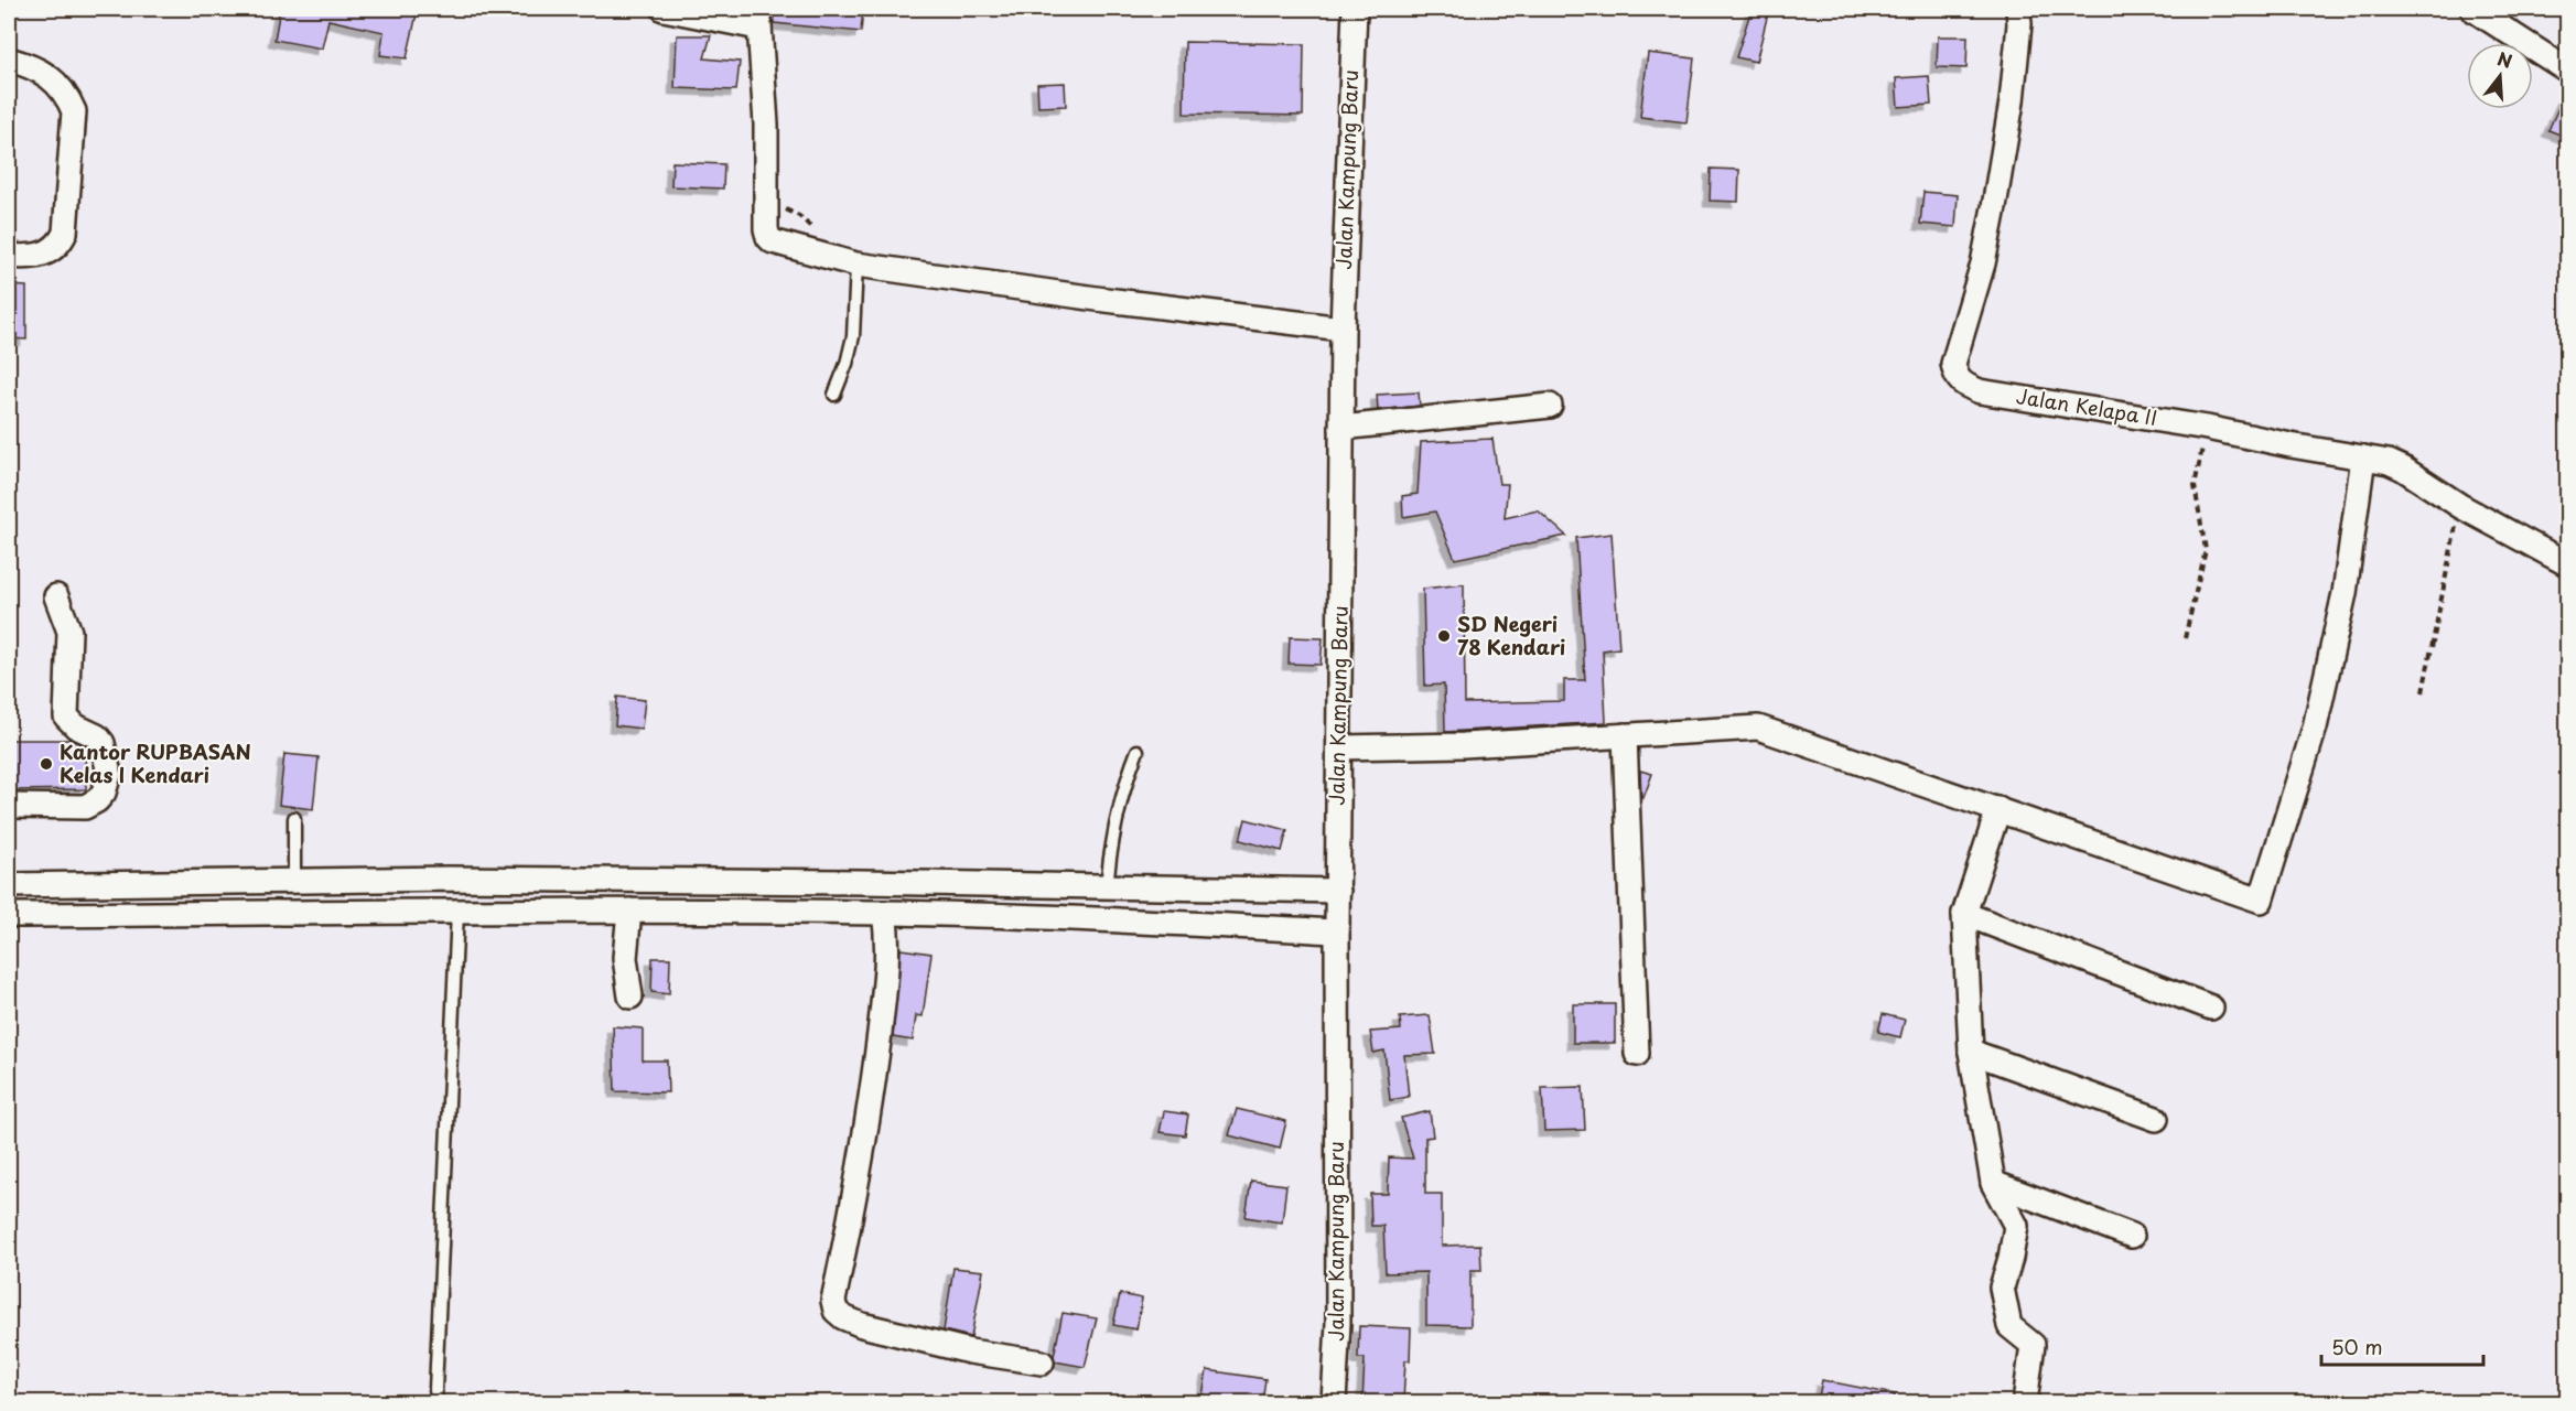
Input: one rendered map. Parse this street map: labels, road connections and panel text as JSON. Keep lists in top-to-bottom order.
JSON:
{
  "streets": {
    "street": ["Jalan Kampung Baru", "Jalan Kelapa II"]
  },
  "places": ["SD Negeri 78 Kendari", "Kantor RUPBASAN Kelas I Kendari"],
  "scale_bar": "50 m",
  "north": "top"
}
